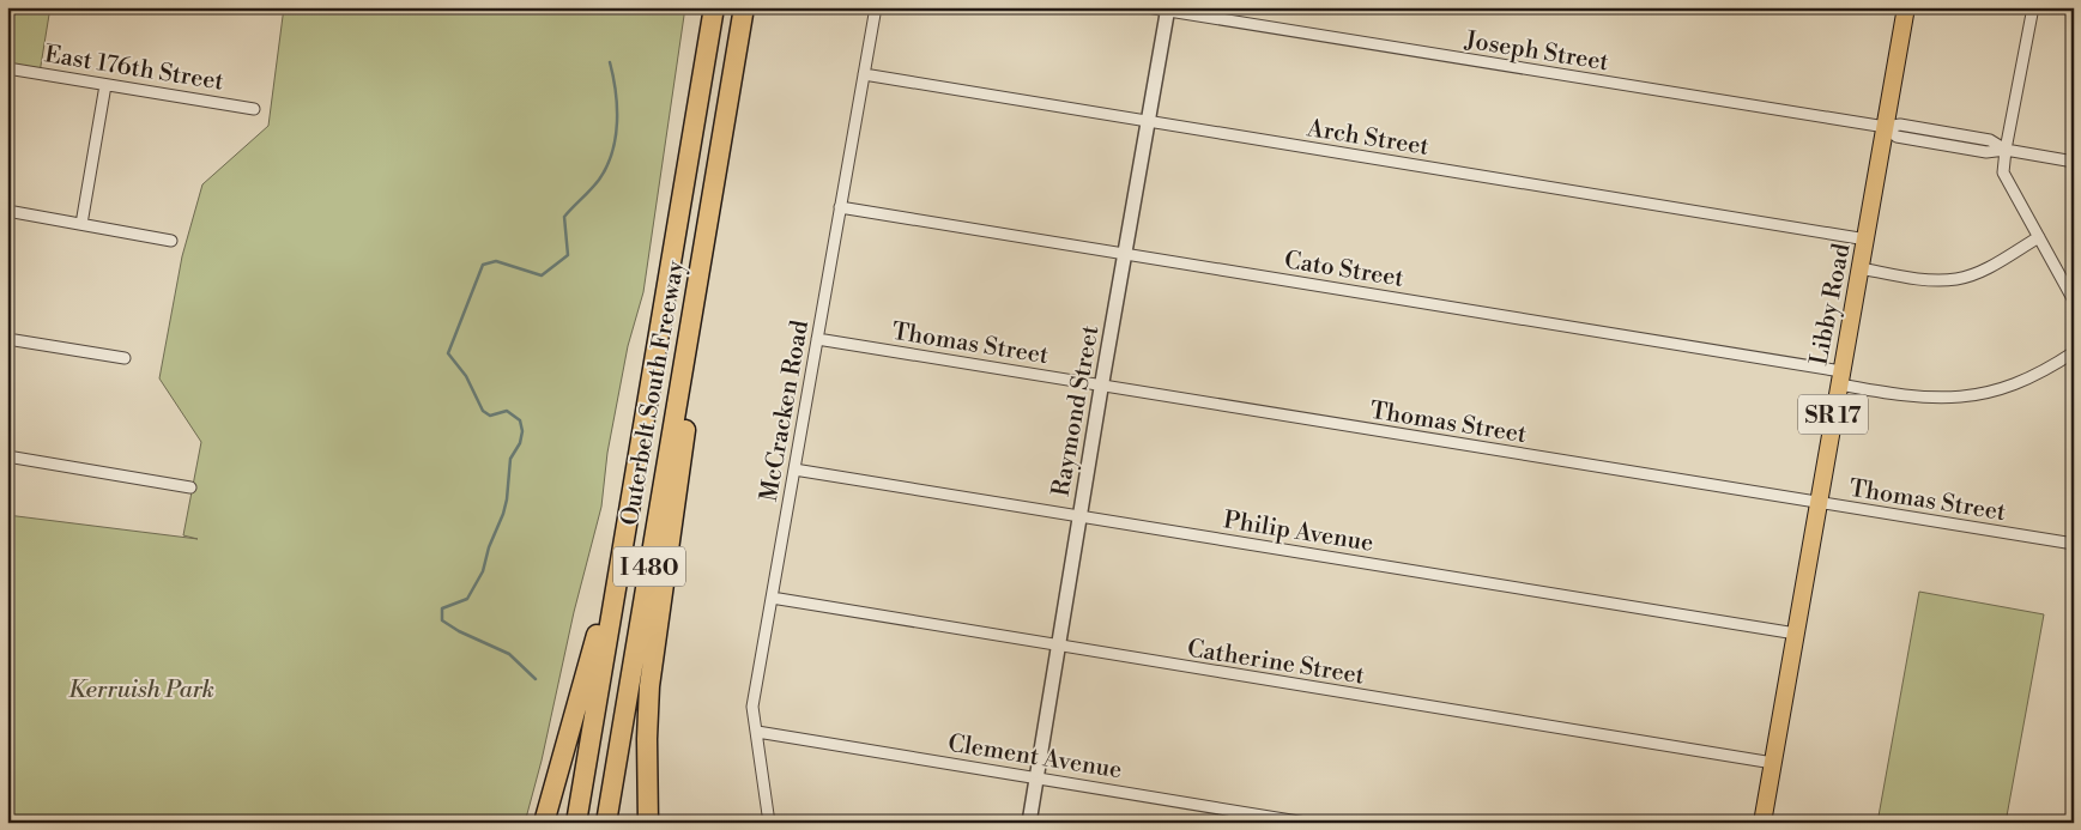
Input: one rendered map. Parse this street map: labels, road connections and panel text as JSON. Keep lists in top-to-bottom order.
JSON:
{
  "streets": {
    "highway": ["Outerbelt South Freeway", "I 480"],
    "main road": ["Libby Road", "SR 17"],
    "street": [
      "Joseph Street",
      "East 176th Street",
      "Arch Street",
      "Cato Street",
      "Thomas Street",
      "McCracken Road",
      "Raymond Street",
      "Philip Avenue",
      "Catherine Street",
      "Clement Avenue"
    ]
  },
  "crossings": [
    ["Joseph Street", "Libby Road"],
    ["Joseph Street", "Raymond Street"],
    ["Arch Street", "Libby Road"],
    ["Arch Street", "McCracken Road"],
    ["Arch Street", "Raymond Street"],
    ["Cato Street", "Libby Road"],
    ["Cato Street", "McCracken Road"],
    ["Cato Street", "Raymond Street"],
    ["Libby Road", "Thomas Street"],
    ["Libby Road", "Philip Avenue"],
    ["Libby Road", "Catherine Street"],
    ["Thomas Street", "McCracken Road"],
    ["Thomas Street", "Raymond Street"],
    ["McCracken Road", "Philip Avenue"],
    ["McCracken Road", "Catherine Street"],
    ["McCracken Road", "Clement Avenue"],
    ["Raymond Street", "Philip Avenue"],
    ["Raymond Street", "Catherine Street"],
    ["Raymond Street", "Clement Avenue"]
  ],
  "parks": ["Kerruish Park"]
}
